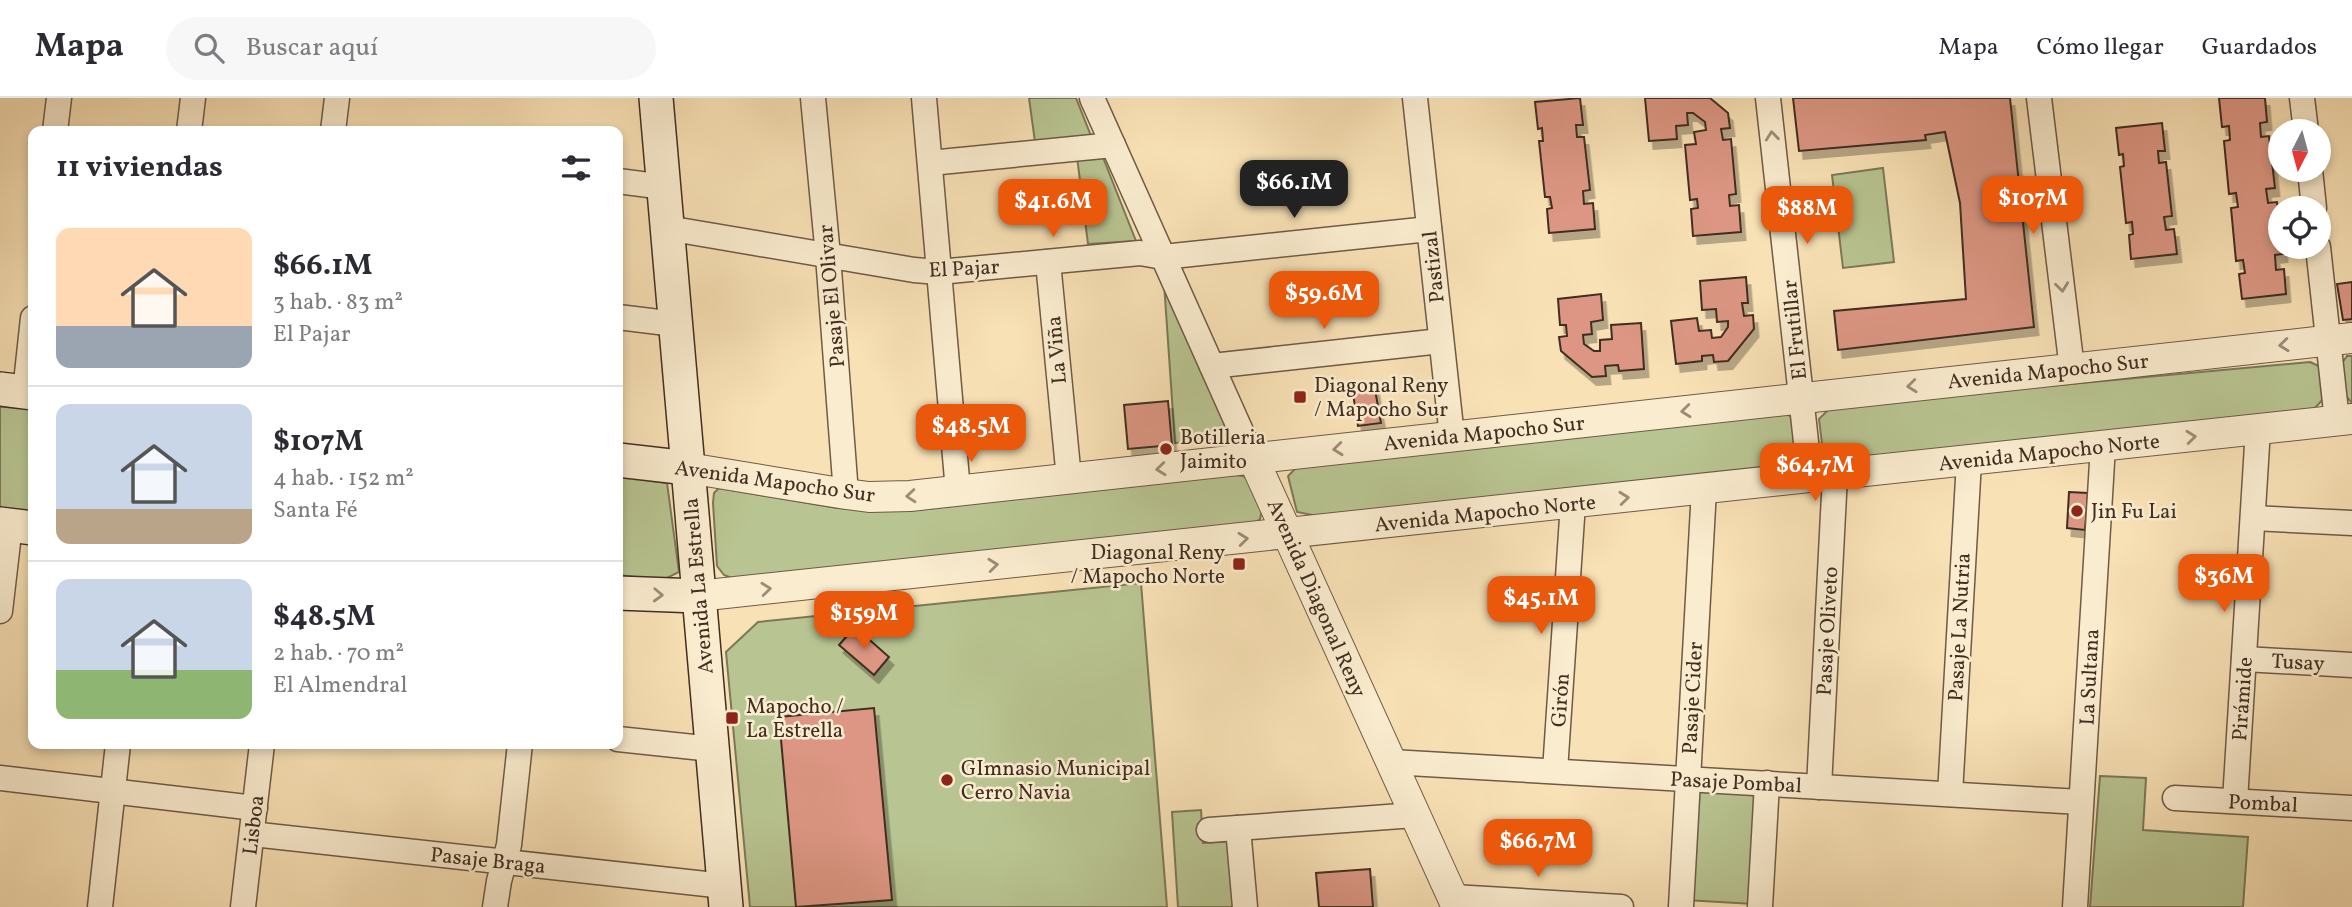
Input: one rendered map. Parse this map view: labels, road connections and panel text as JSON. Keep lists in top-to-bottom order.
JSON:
{
  "streets": {
    "main road": ["Avenida Mapocho Sur", "Avenida Mapocho Norte", "Avenida La Estrella"],
    "street": [
      "Pastizal",
      "El Pajar",
      "Pasaje El Olivar",
      "El Frutillar",
      "La Viña",
      "Avenida Diagonal Reny",
      "Pasaje La Nutria",
      "Pasaje Oliveto",
      "Tusay",
      "La Sultana",
      "Pasaje Cider",
      "Pirámide",
      "Girón",
      "Pasaje Pombal",
      "Pombal",
      "Lisboa",
      "Pasaje Braga"
    ]
  },
  "crossings": [
    ["Pastizal", "El Pajar"],
    ["Pastizal", "Avenida Mapocho Sur"],
    ["El Pajar", "Pasaje El Olivar"],
    ["El Pajar", "La Viña"],
    ["El Pajar", "Avenida La Estrella"],
    ["El Pajar", "Avenida Diagonal Reny"],
    ["Pasaje El Olivar", "Avenida Mapocho Sur"],
    ["El Frutillar", "Avenida Mapocho Sur"],
    ["El Frutillar", "Avenida Mapocho Norte"],
    ["El Frutillar", "Pasaje Oliveto"],
    ["La Viña", "Avenida Mapocho Sur"],
    ["Avenida Mapocho Sur", "Avenida La Estrella"],
    ["Avenida Mapocho Sur", "Avenida Diagonal Reny"],
    ["Avenida Mapocho Norte", "Avenida La Estrella"],
    ["Avenida Mapocho Norte", "Avenida Diagonal Reny"],
    ["Avenida Mapocho Norte", "Pasaje La Nutria"],
    ["Avenida Mapocho Norte", "Pasaje Oliveto"],
    ["Avenida Mapocho Norte", "La Sultana"],
    ["Avenida Mapocho Norte", "Pasaje Cider"],
    ["Avenida Mapocho Norte", "Pirámide"],
    ["Avenida Mapocho Norte", "Girón"],
    ["Avenida La Estrella", "Pasaje Braga"],
    ["Avenida Diagonal Reny", "Pasaje Pombal"],
    ["Pasaje La Nutria", "Pasaje Pombal"],
    ["Pasaje Oliveto", "Pasaje Pombal"],
    ["Tusay", "Pirámide"],
    ["La Sultana", "Pasaje Pombal"],
    ["Pasaje Cider", "Pasaje Pombal"],
    ["Pirámide", "Pombal"],
    ["Girón", "Pasaje Pombal"],
    ["Lisboa", "Pasaje Braga"]
  ],
  "one_way": ["El Frutillar", "Avenida Mapocho Sur", "Avenida Mapocho Norte"],
  "places": {
    "transit": ["Diagonal Reny / Mapocho Sur", "Diagonal Reny / Mapocho Norte", "Mapocho / La Estrella"],
    "other": ["Botilleria Jaimito", "Jin Fu Lai", "GImnasio Municipal Cerro Navia"]
  },
  "north": "bottom",
  "page": {
    "header": "Mapa",
    "search": "Buscar aquí",
    "nav": ["Mapa", "Cómo llegar", "Guardados"],
    "heading": "11 viviendas",
    "price": [
      "$66.1M",
      "$107M",
      "$41.6M",
      "$88M",
      "$59.6M",
      "$48.5M",
      "$64.7M",
      "$36M",
      "$45.1M",
      "$159M",
      "$66.7M"
    ],
    "list": [
      {
        "name": "$66.1M",
        "note": "3 hab. · 83 m² · El Pajar"
      },
      {
        "name": "$107M",
        "note": "4 hab. · 152 m² · Santa Fé"
      },
      {
        "name": "$48.5M",
        "note": "2 hab. · 70 m² · El Almendral"
      }
    ]
  }
}
